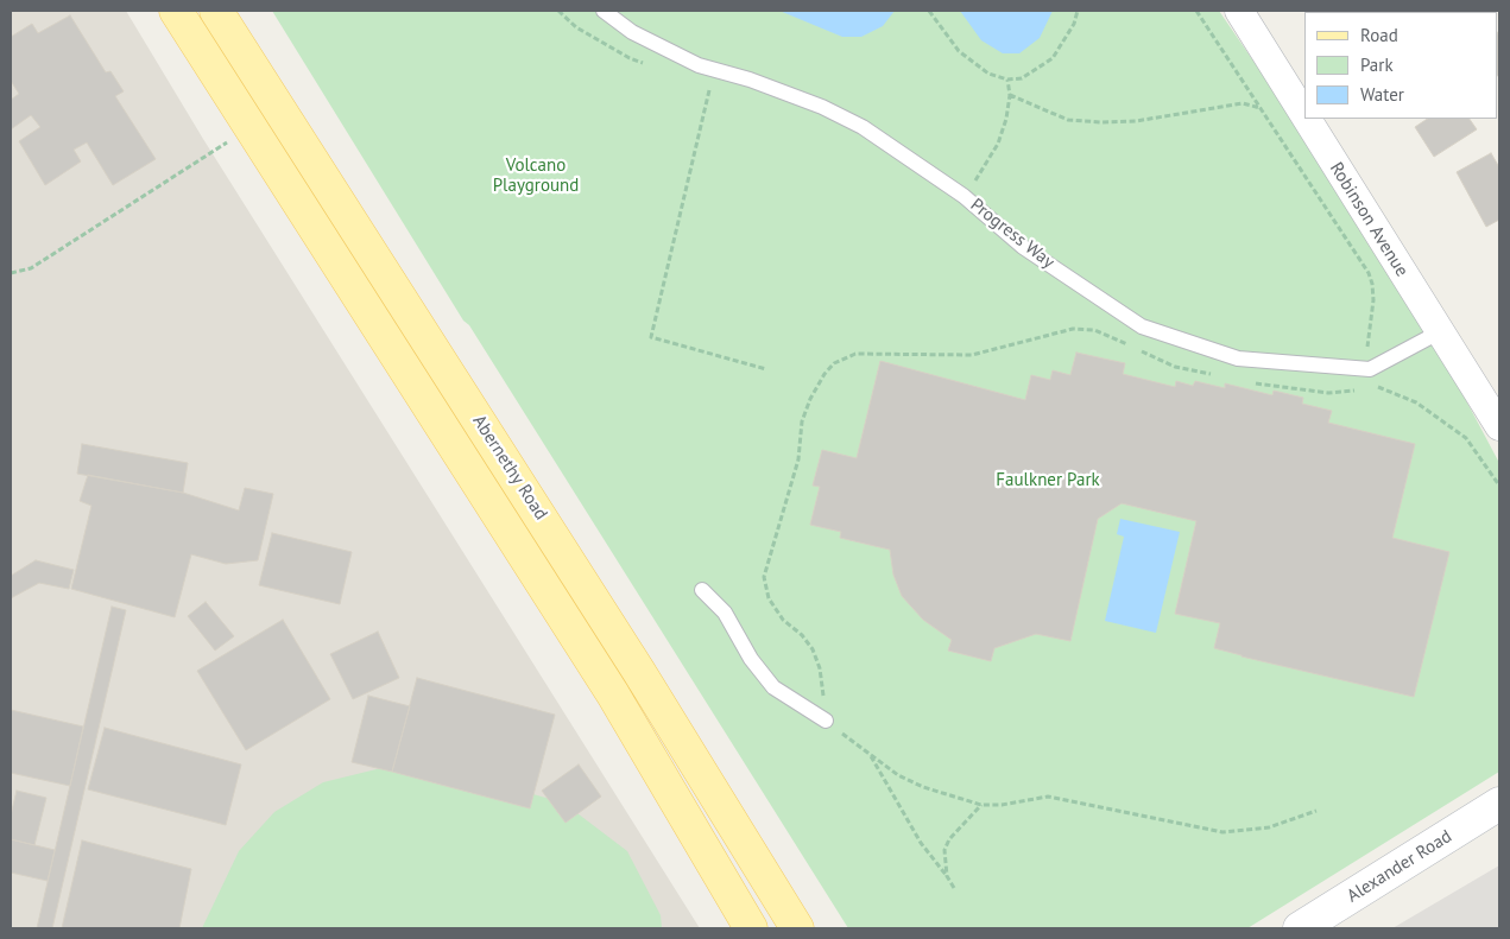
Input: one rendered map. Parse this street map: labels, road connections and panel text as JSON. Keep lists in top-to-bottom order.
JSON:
{
  "streets": {
    "main road": ["Abernethy Road", "Alexander Road"],
    "street": ["Robinson Avenue"],
    "lane": ["Progress Way"]
  },
  "parks": ["Volcano Playground", "Faulkner Park"],
  "legend": ["Road", "Park", "Water"]
}
